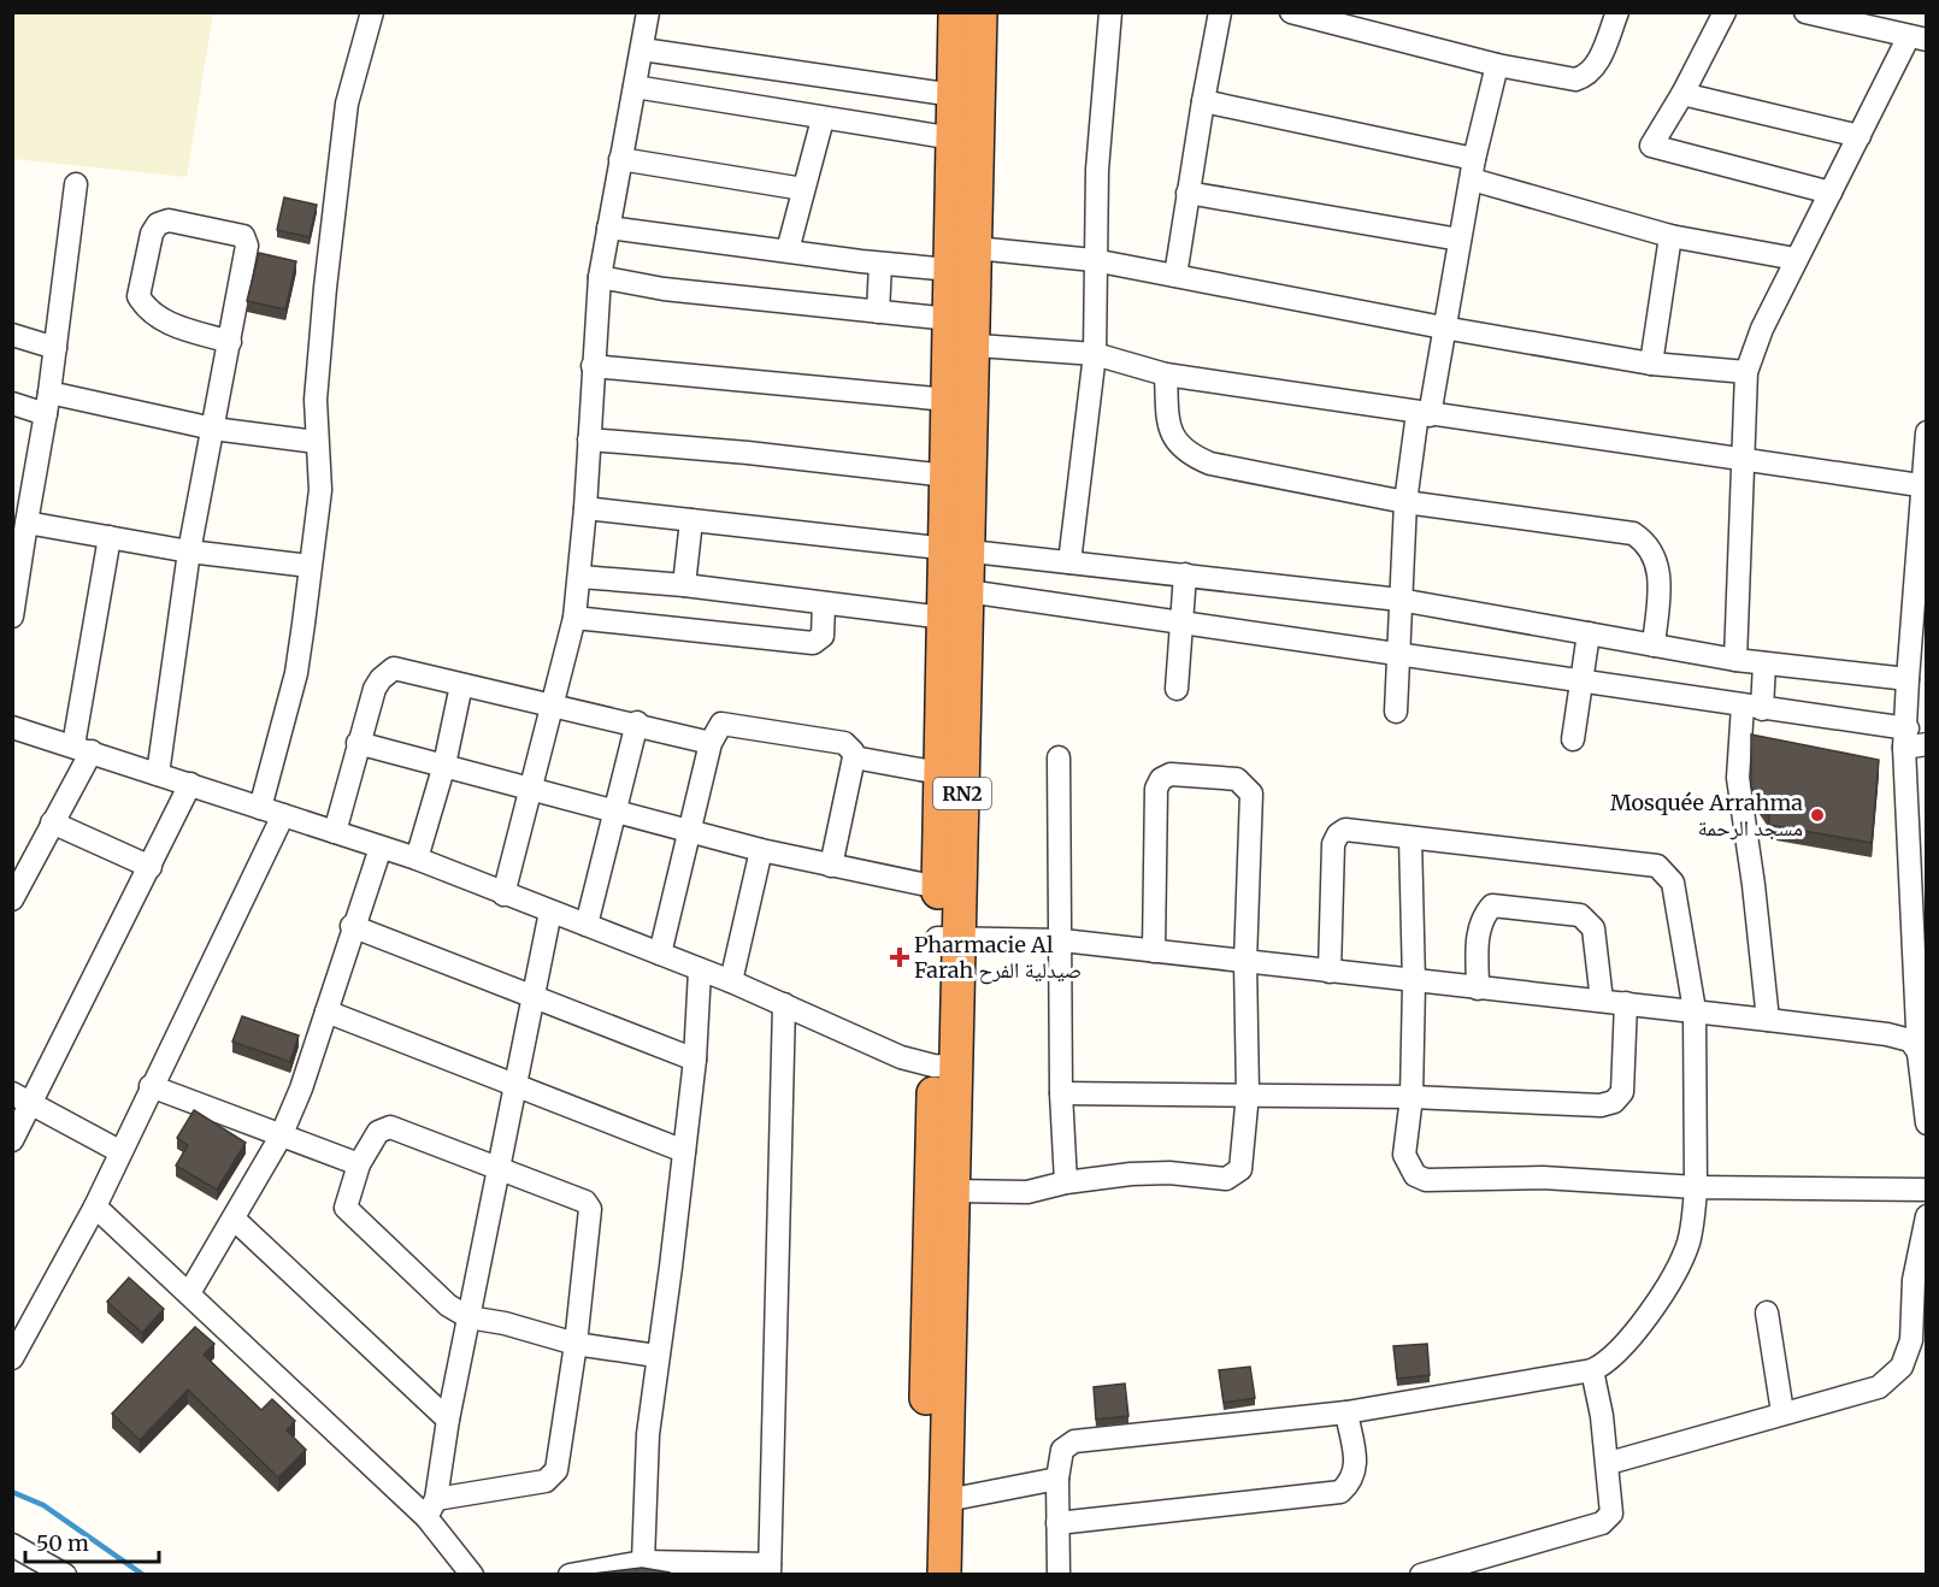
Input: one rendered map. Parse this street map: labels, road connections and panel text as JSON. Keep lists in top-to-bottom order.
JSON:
{
  "streets": {
    "highway": ["RN2"]
  },
  "places": {
    "other": ["Mosquée Arrahma مسجد الرحمة"],
    "health": ["Pharmacie Al Farah صيدلية الفرح"]
  },
  "scale_bar": "50 m"
}
